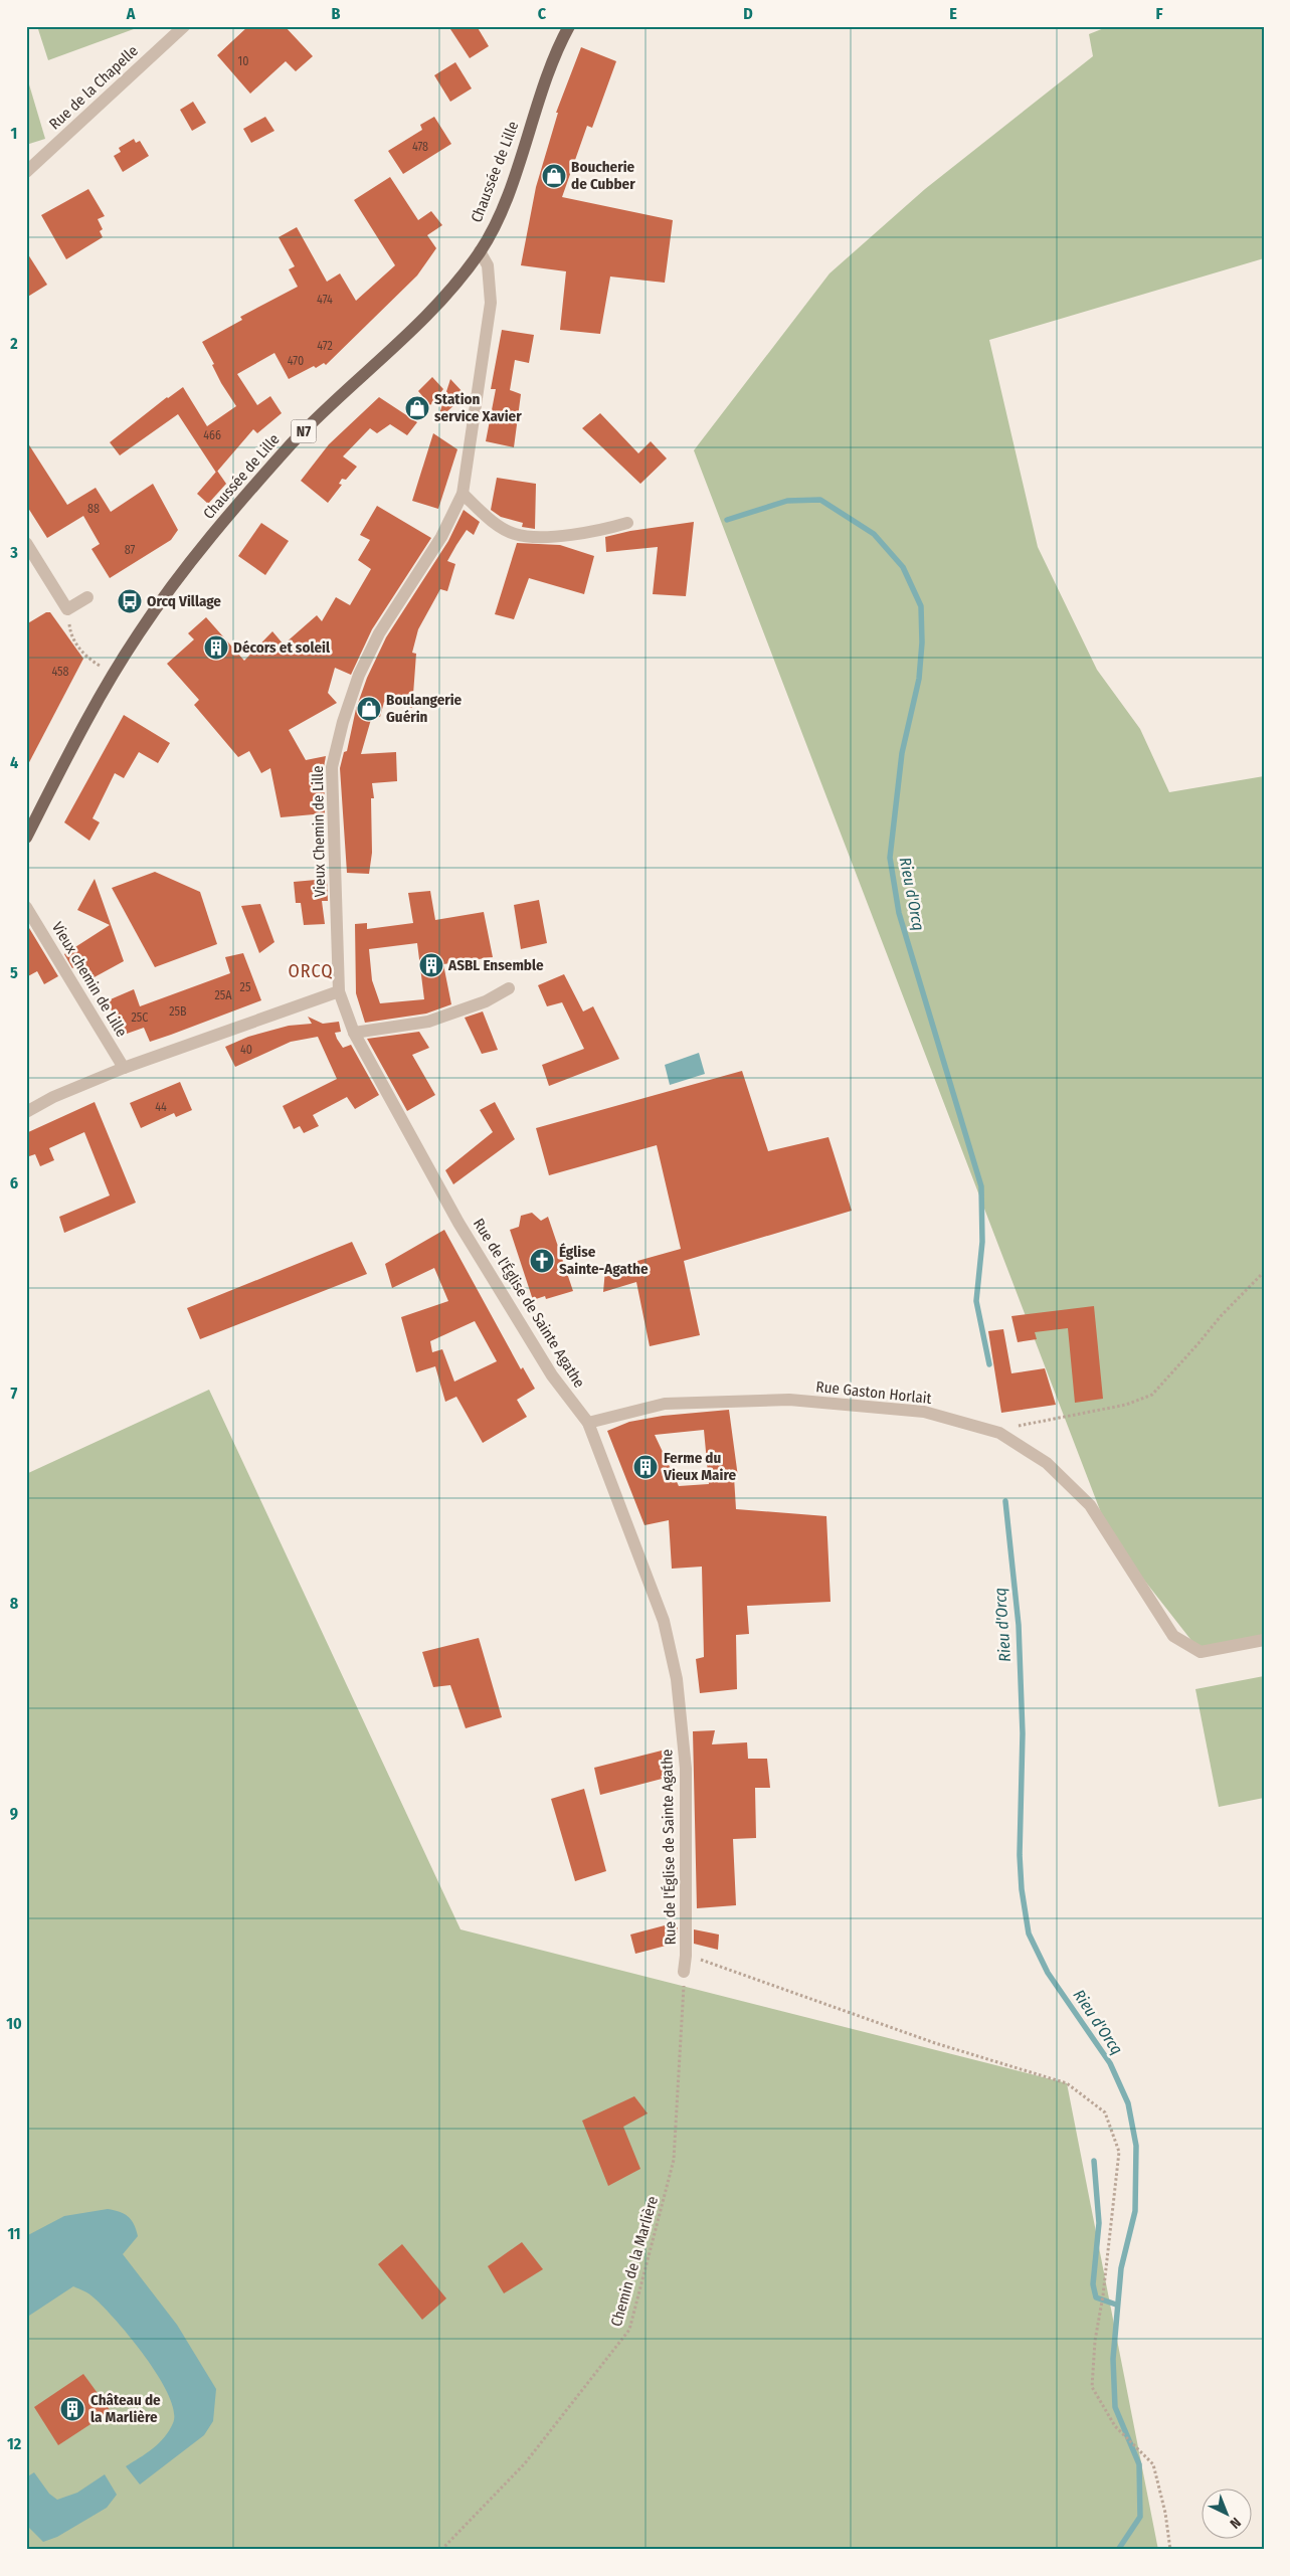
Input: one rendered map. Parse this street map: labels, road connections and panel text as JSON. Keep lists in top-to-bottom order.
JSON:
{
  "streets": {
    "main road": ["Chaussée de Lille", "N7"],
    "street": [
      "Rue de la Chapelle",
      "Vieux Chemin de Lille",
      "Vieux chemin de Lille",
      "Rue de l'Église de Sainte Agathe",
      "Rue Gaston Horlait"
    ],
    "path": ["Chemin de la Marlière"]
  },
  "crossings": [
    ["Chaussée de Lille", "Vieux Chemin de Lille"],
    ["Vieux Chemin de Lille", "Rue de l'Église de Sainte Agathe"],
    ["Rue de l'Église de Sainte Agathe", "Rue Gaston Horlait"],
    ["Rue de l'Église de Sainte Agathe", "Chemin de la Marlière"]
  ],
  "districts": ["ORCQ"],
  "water": ["Rieu d'Orcq"],
  "places": {
    "shop": ["Boucherie de Cubber", "Station service Xavier", "Boulangerie Guérin"],
    "bus stop": ["Orcq Village"],
    "building": [
      "Décors et soleil",
      "ASBL Ensemble",
      "Ferme du Vieux Maire",
      "Château de la Marlière"
    ],
    "church": ["Église Sainte-Agathe"]
  },
  "house_numbers": [
    "10",
    "478",
    "474",
    "472",
    "470",
    "466",
    "88",
    "87",
    "458",
    "25",
    "25A",
    "25B",
    "25C",
    "40",
    "44"
  ],
  "north": "bottom right",
  "grid": {
    "columns": [
      "A",
      "B",
      "C",
      "D",
      "E",
      "F"
    ],
    "rows": [
      "1",
      "2",
      "3",
      "4",
      "5",
      "6",
      "7",
      "8",
      "9",
      "10",
      "11",
      "12"
    ]
  }
}
